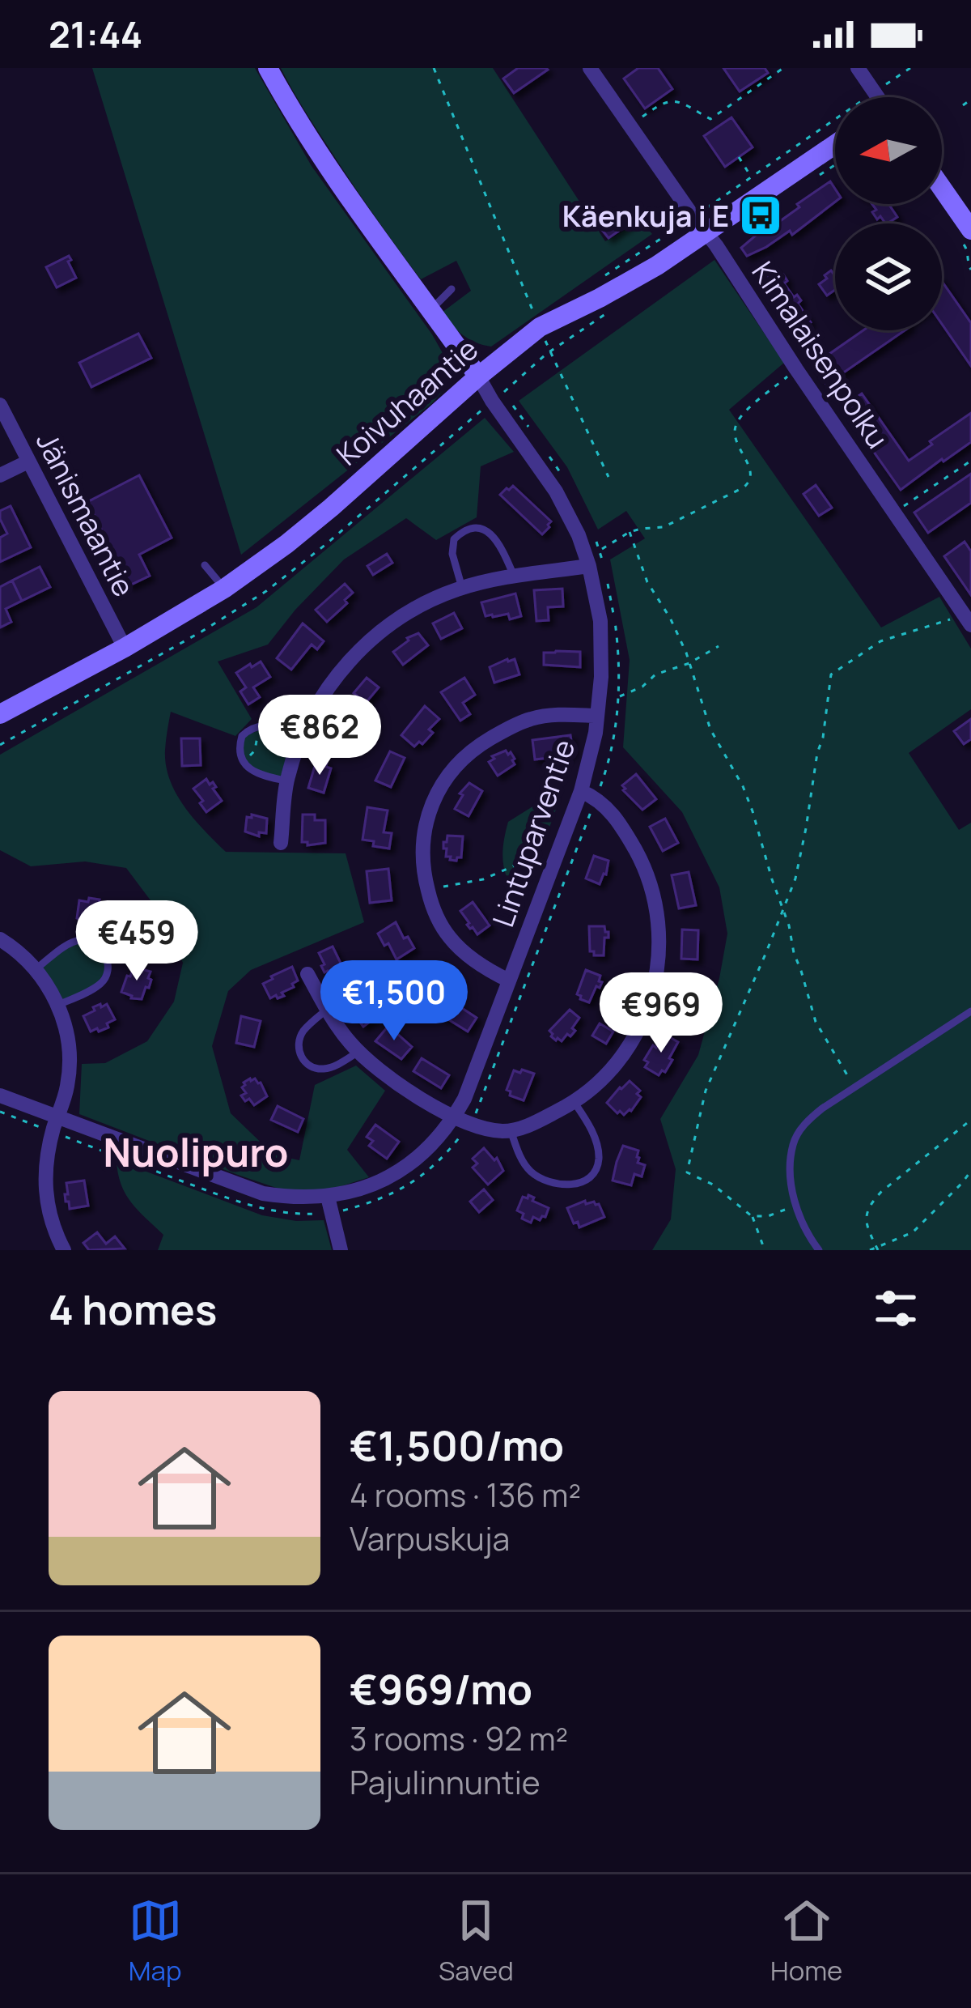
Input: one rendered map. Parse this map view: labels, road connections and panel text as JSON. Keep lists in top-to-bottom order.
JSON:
{
  "streets": {
    "street": [
      "Kimalaisenpolku",
      "Koivuhaantie",
      "Jänismaantie",
      "Lintuparventie"
    ]
  },
  "crossings": [
    ["Kimalaisenpolku", "Koivuhaantie"],
    ["Koivuhaantie", "Jänismaantie"],
    ["Koivuhaantie", "Lintuparventie"]
  ],
  "districts": ["Nuolipuro"],
  "places": {
    "bus stop": ["Käenkuja i E"]
  },
  "north": "left",
  "page": {
    "status": "21:44",
    "price": [
      "€862",
      "€459",
      "€1,500",
      "€969"
    ],
    "heading": "4 homes",
    "list": [
      {
        "name": "€1,500/mo",
        "note": "4 rooms · 136 m² · Varpuskuja"
      },
      {
        "name": "€969/mo",
        "note": "3 rooms · 92 m² · Pajulinnuntie"
      }
    ],
    "tabs": ["Map", "Saved", "Home"]
  }
}
